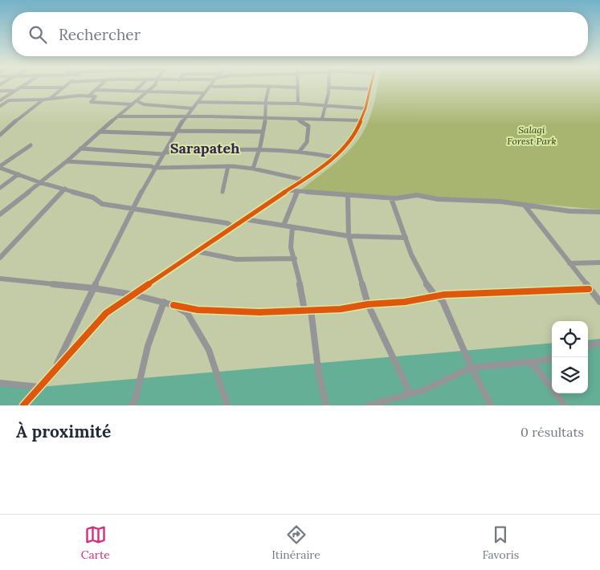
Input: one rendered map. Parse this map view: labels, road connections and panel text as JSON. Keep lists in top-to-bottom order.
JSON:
{
  "districts": ["Sarapateh"],
  "parks": ["Salagi Forest Park"],
  "page": {
    "search": "Rechercher",
    "heading": ["À proximité", "0 résultats"],
    "nav": ["Carte", "Itinéraire", "Favoris"]
  }
}
